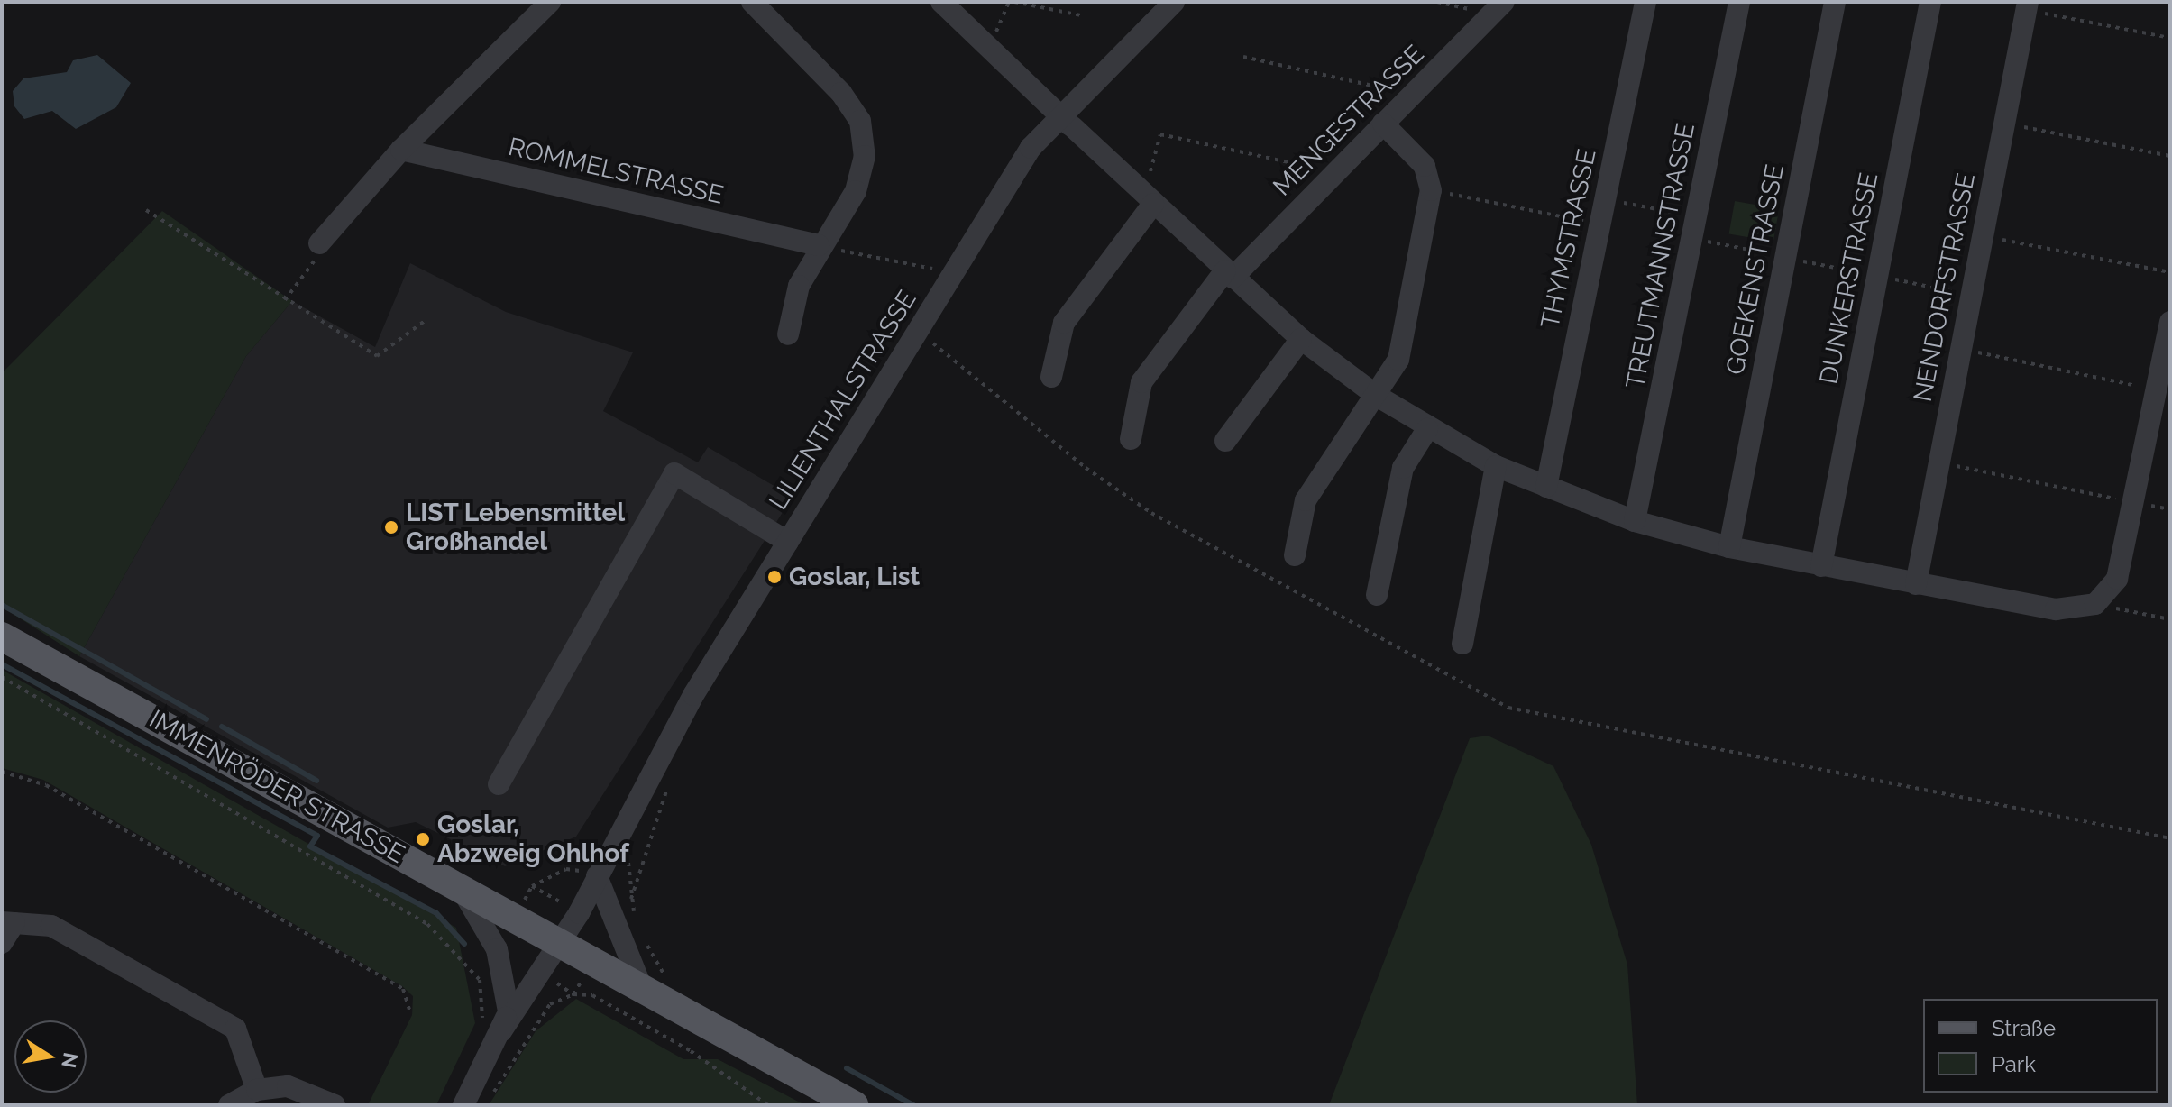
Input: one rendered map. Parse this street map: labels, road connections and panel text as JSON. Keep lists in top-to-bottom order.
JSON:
{
  "streets": {
    "main road": ["IMMENRÖDER STRASSE"],
    "street": [
      "MENGESTRASSE",
      "ROMMELSTRASSE",
      "THYMSTRASSE",
      "TREUTMANNSTRASSE",
      "GOEKENSTRASSE",
      "DUNKERSTRASSE",
      "NENDORFSTRASSE",
      "LILIENTHALSTRASSE"
    ]
  },
  "crossings": [
    ["LILIENTHALSTRASSE", "IMMENRÖDER STRASSE"]
  ],
  "places": ["LIST Lebensmittel Großhandel", "Goslar, List", "Goslar, Abzweig Ohlhof"],
  "legend": ["Straße", "Park"],
  "north": "right"
}
